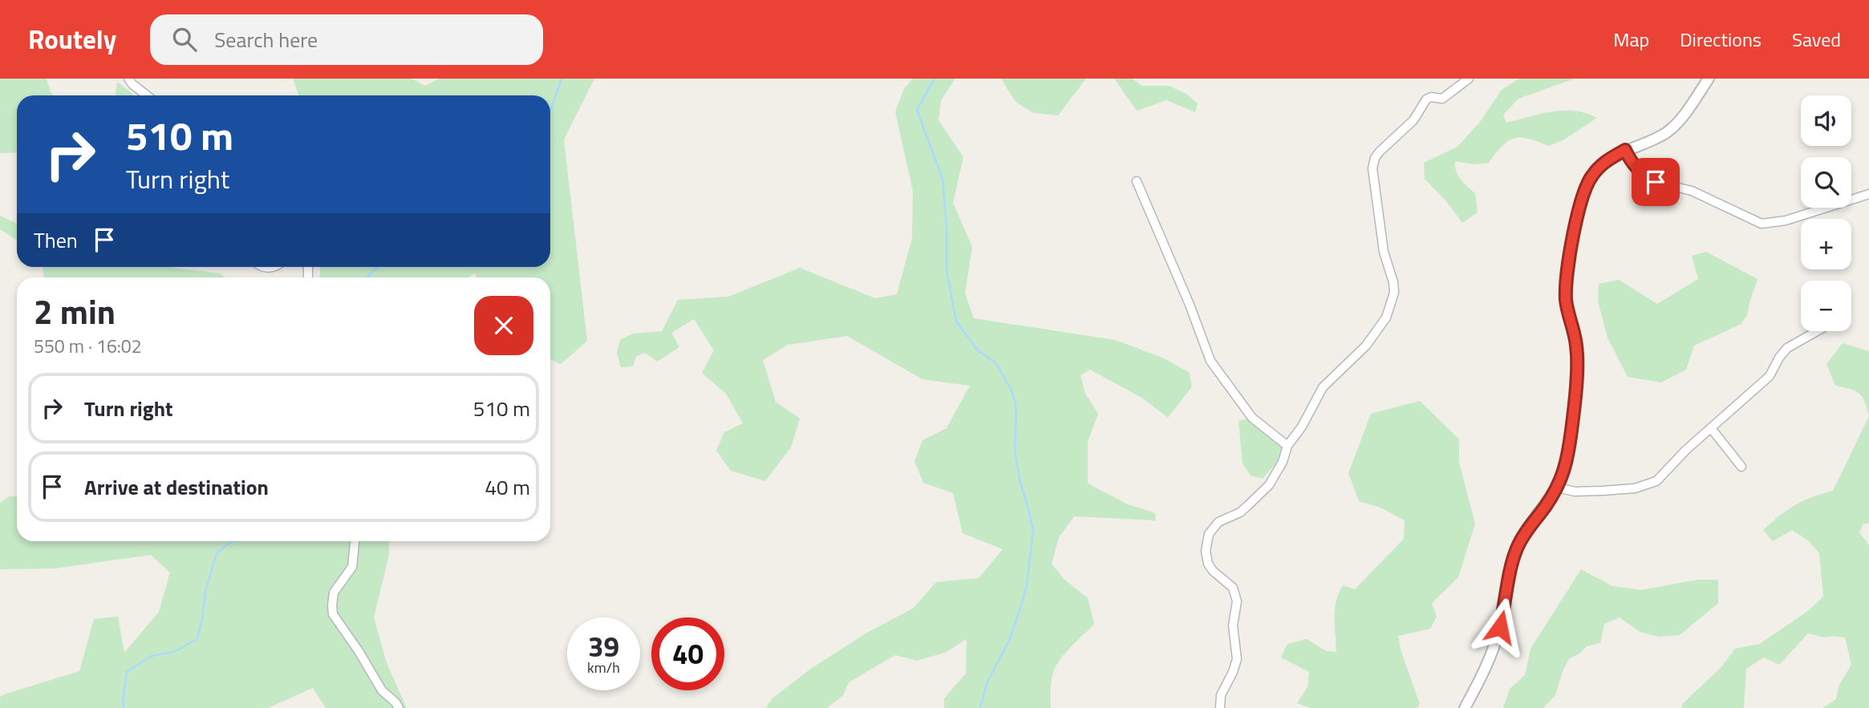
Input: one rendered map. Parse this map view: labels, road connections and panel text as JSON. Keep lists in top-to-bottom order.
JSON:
{
  "page": {
    "header": "Routely",
    "search": "Search here",
    "nav": ["Map", "Directions", "Saved"],
    "map_buttons": ["+", "−"],
    "turn": ["510 m", "Turn right"],
    "then": "Then",
    "heading": ["2 min", "550 m · 16:02"],
    "list": [
      {
        "name": "Turn right",
        "value": "510 m"
      },
      {
        "name": "Arrive at destination",
        "value": "40 m"
      }
    ],
    "speed": "39 km/h",
    "limit": "40"
  }
}
